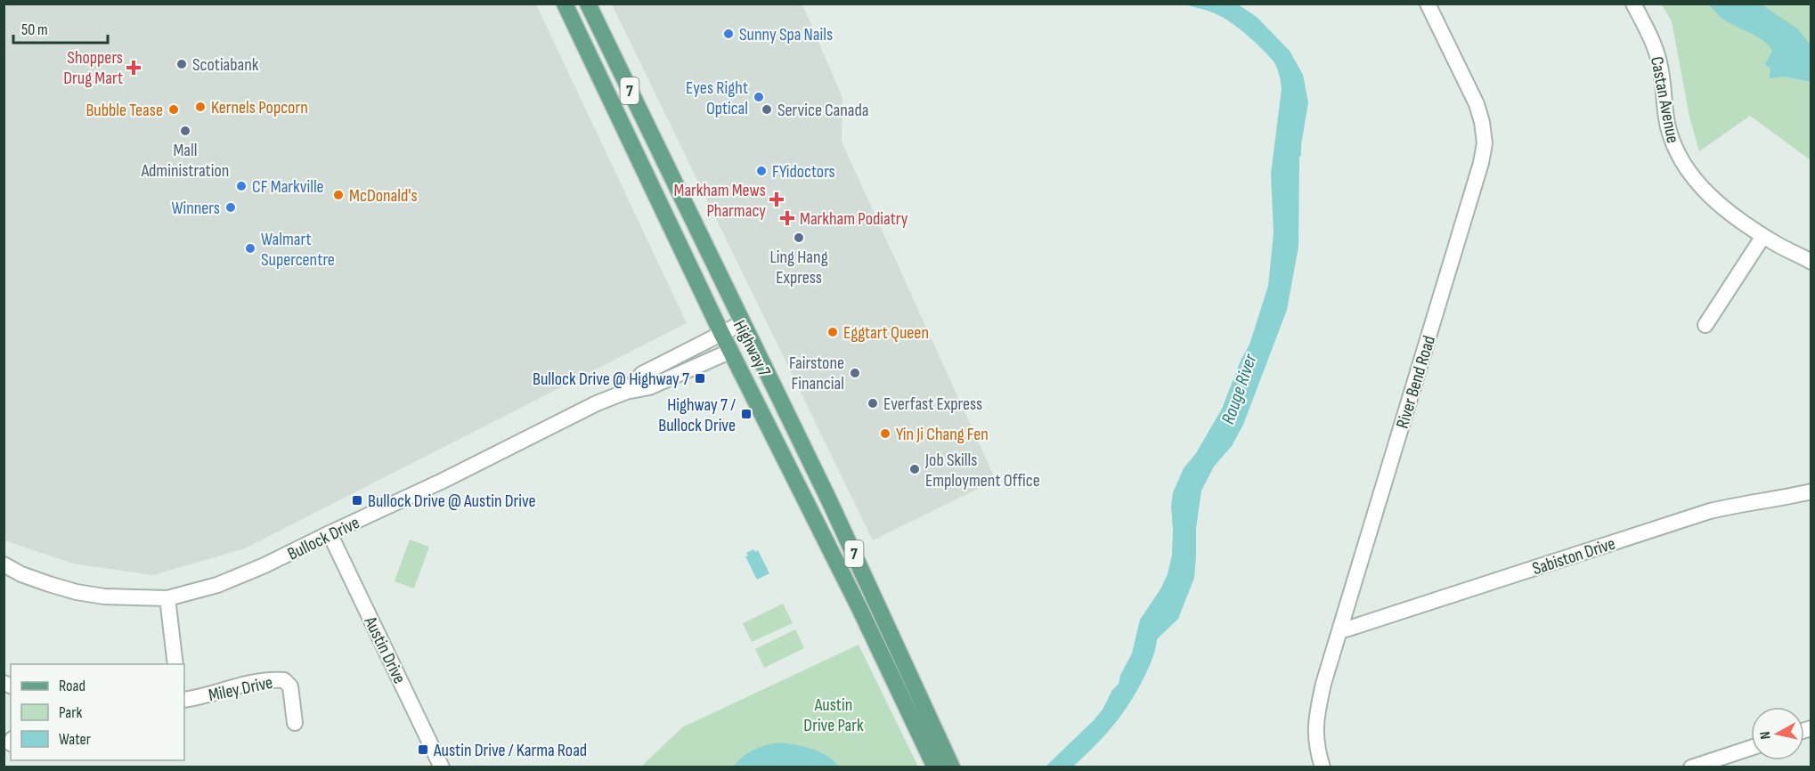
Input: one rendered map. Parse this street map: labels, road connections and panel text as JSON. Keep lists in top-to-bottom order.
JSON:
{
  "streets": {
    "main road": ["7", "Highway 7"],
    "street": [
      "Castan Avenue",
      "River Bend Road",
      "Bullock Drive",
      "Sabiston Drive",
      "Austin Drive",
      "Miley Drive"
    ]
  },
  "crossings": [
    ["Highway 7", "Bullock Drive"],
    ["River Bend Road", "Sabiston Drive"],
    ["Bullock Drive", "Austin Drive"]
  ],
  "water": ["Rouge River"],
  "parks": ["Austin Drive Park"],
  "places": {
    "other": [
      "Sunny Spa Nails",
      "Scotiabank",
      "Eyes Right Optical",
      "Kernels Popcorn",
      "Bubble Tease",
      "Service Canada",
      "Mall Administration",
      "FYidoctors",
      "CF Markville",
      "McDonald's",
      "Winners",
      "Ling Hang Express",
      "Walmart Supercentre",
      "Eggtart Queen",
      "Fairstone Financial",
      "Everfast Express",
      "Yin Ji Chang Fen",
      "Job Skills Employment Office"
    ],
    "health": ["Shoppers Drug Mart", "Markham Mews Pharmacy", "Markham Podiatry"],
    "transit": [
      "Bullock Drive @ Highway 7",
      "Highway 7 / Bullock Drive",
      "Bullock Drive @ Austin Drive",
      "Austin Drive / Karma Road"
    ]
  },
  "legend": ["Road", "Park", "Water"],
  "scale_bar": "50 m",
  "north": "left"
}
